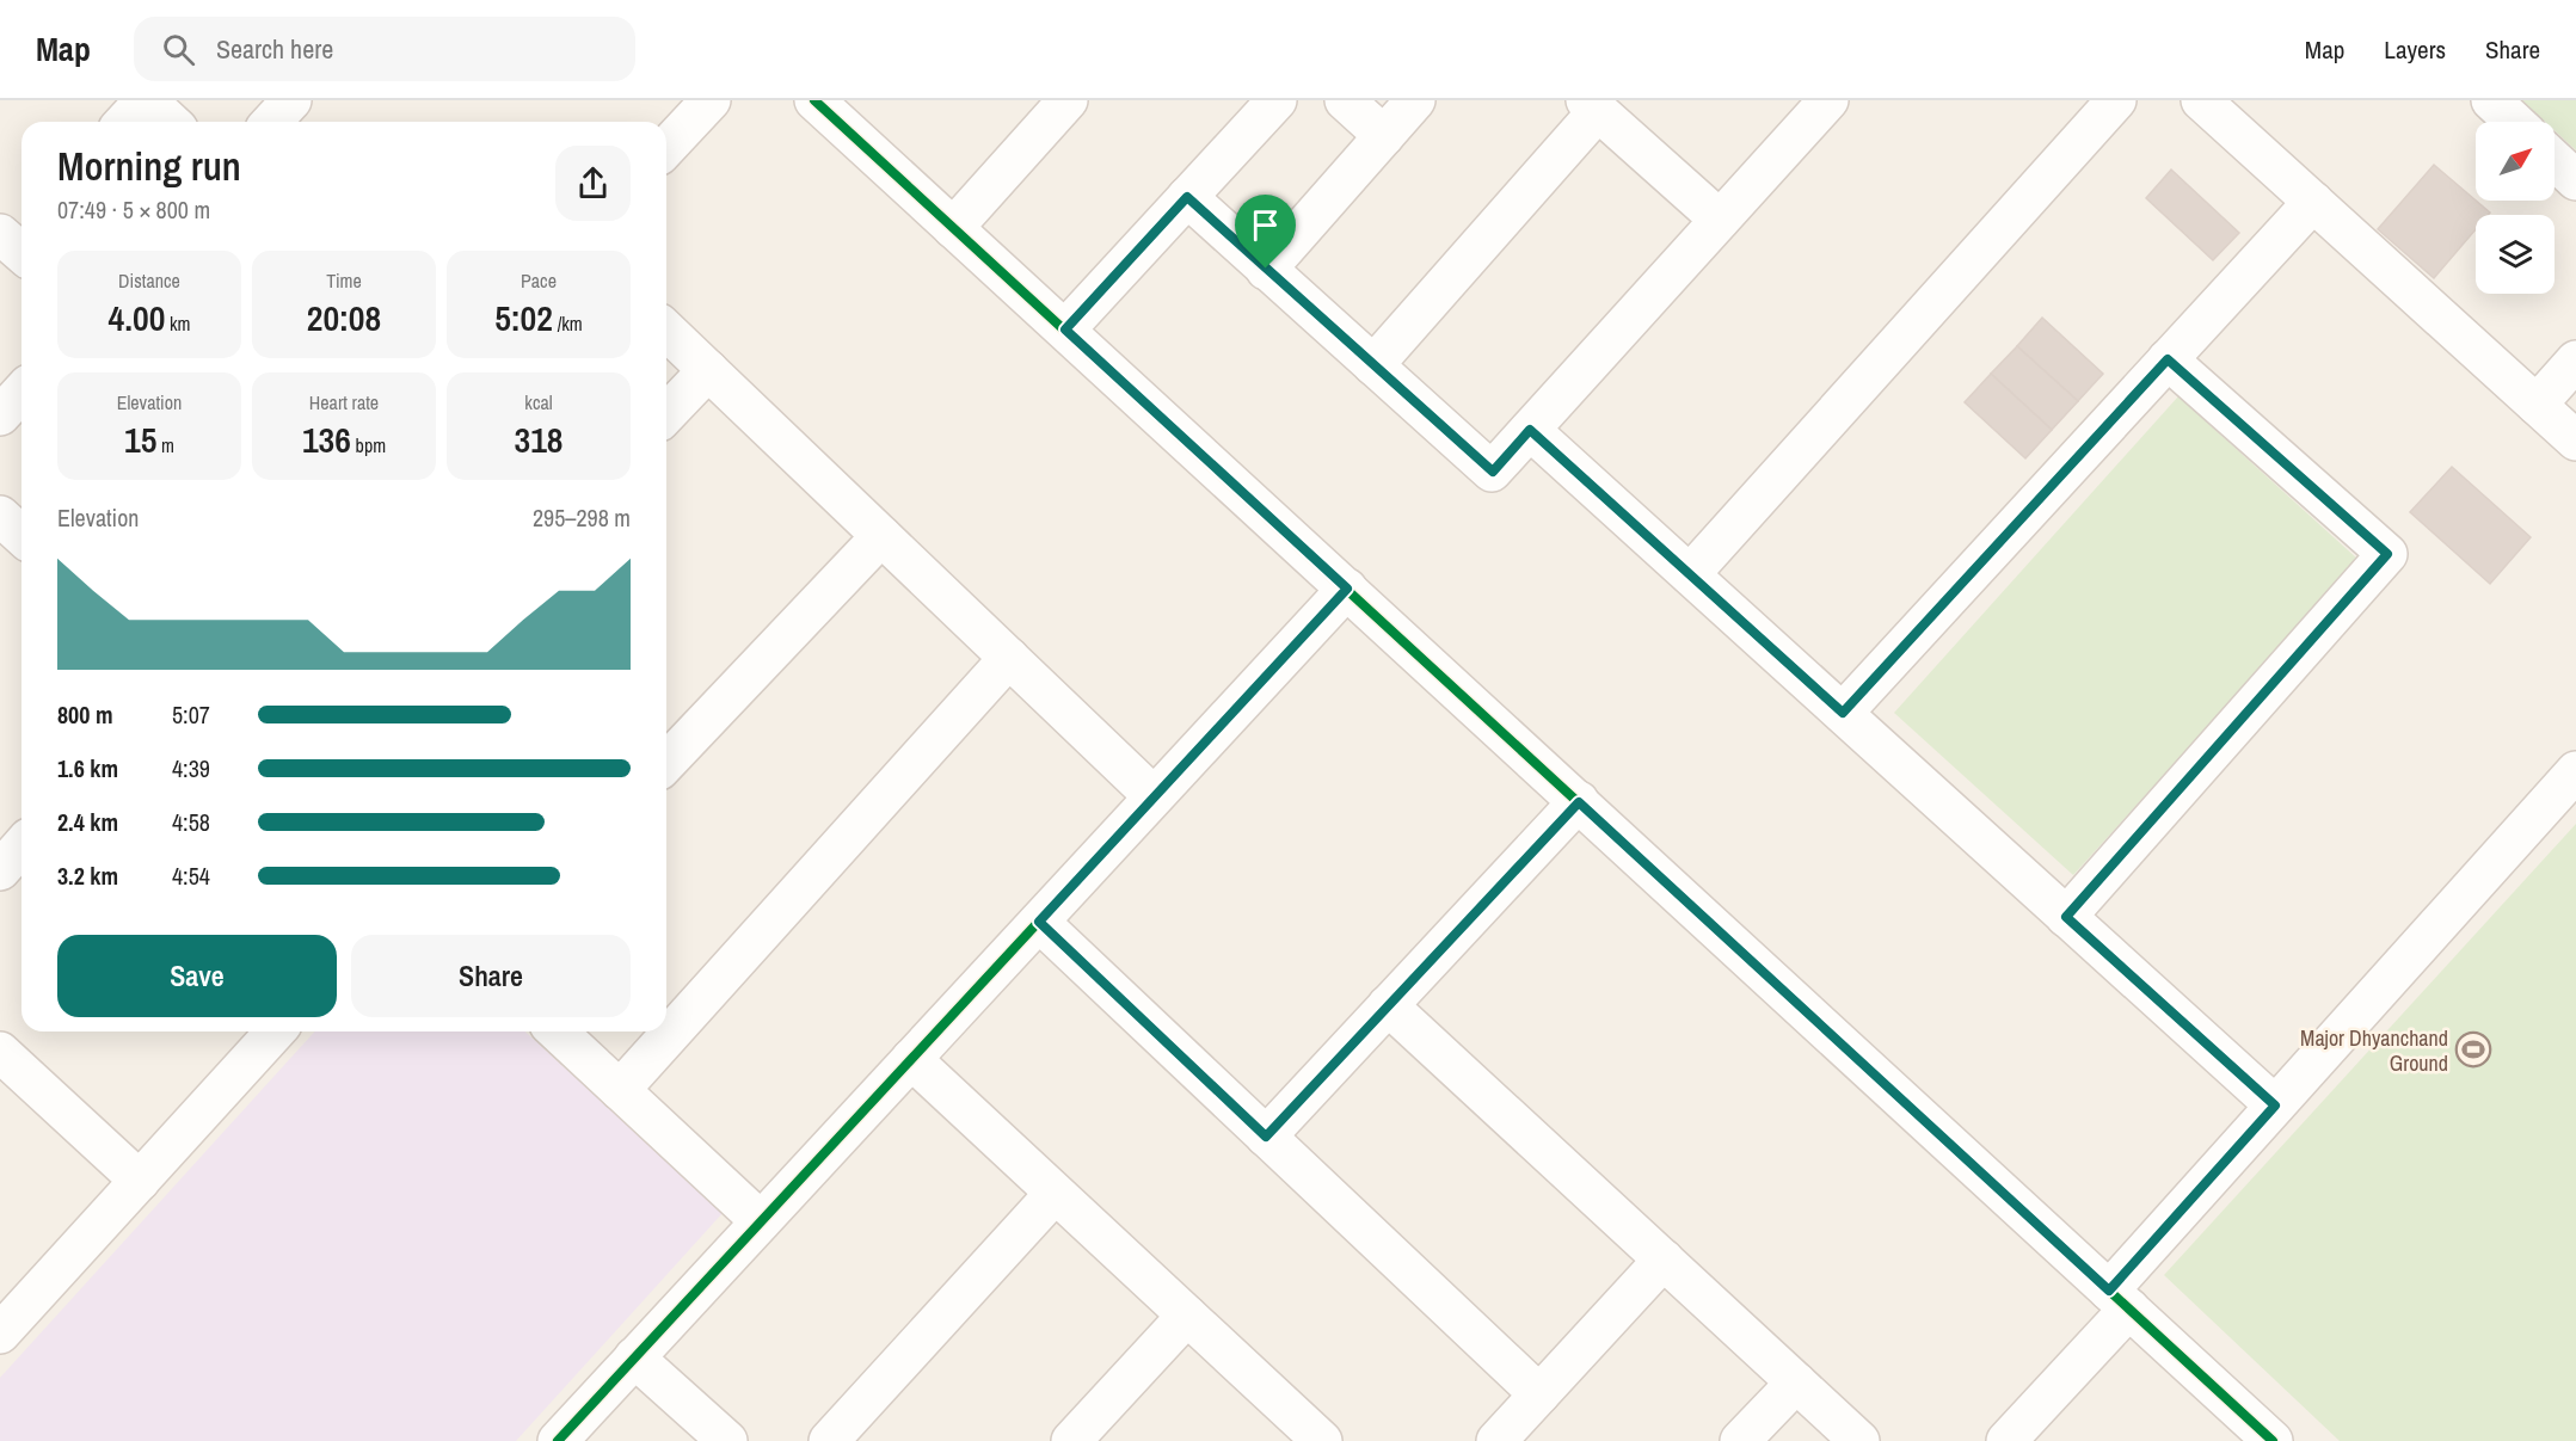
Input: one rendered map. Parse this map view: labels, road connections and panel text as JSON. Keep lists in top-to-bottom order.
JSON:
{
  "places": {
    "sports": ["Major Dhyanchand Ground"]
  },
  "north": "top right",
  "page": {
    "header": "Map",
    "search": "Search here",
    "nav": ["Map", "Layers", "Share"],
    "heading": ["Morning run", "07:49 · 5 × 800 m"],
    "stats": [
      ["Distance", "4.00 km"],
      ["Time", "20:08"],
      ["Pace", "5:02 /km"],
      ["Elevation", "15 m"],
      ["Heart rate", "136 bpm"],
      ["kcal", "318"]
    ],
    "chart": ["Elevation", "295–298 m"],
    "list": [
      {
        "name": "800 m",
        "note": "5:07"
      },
      {
        "name": "1.6 km",
        "note": "4:39"
      },
      {
        "name": "2.4 km",
        "note": "4:58"
      },
      {
        "name": "3.2 km",
        "note": "4:54"
      }
    ],
    "buttons": ["Save", "Share"]
  }
}
